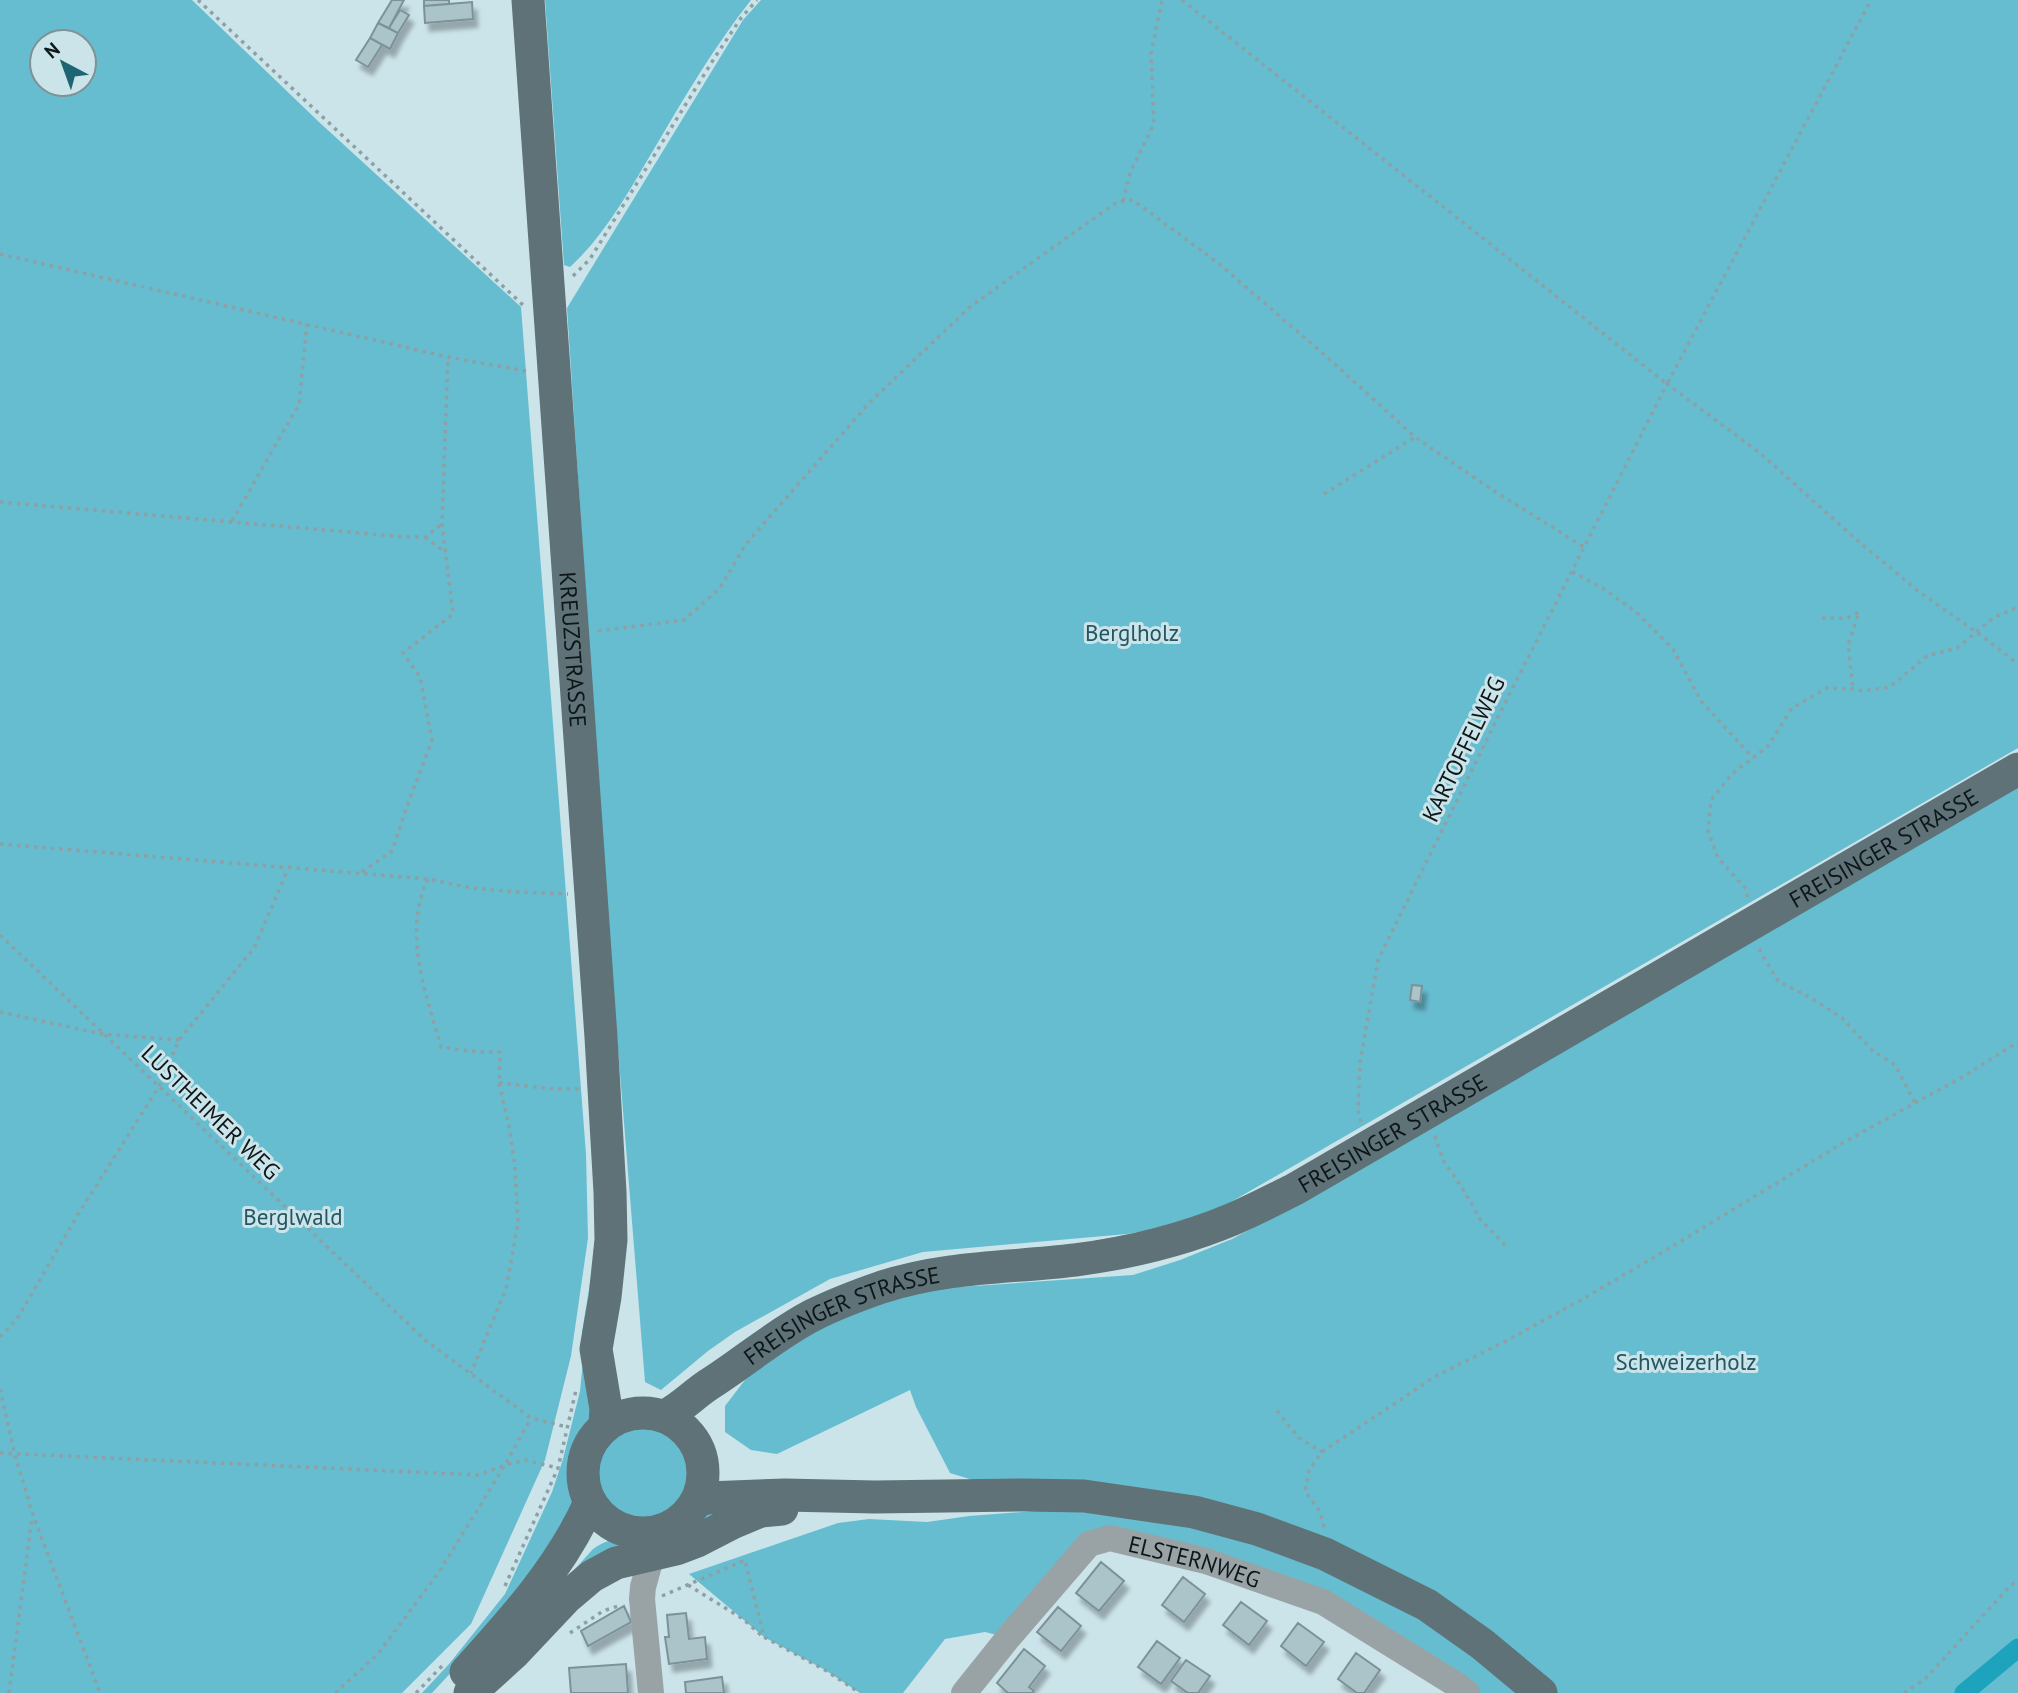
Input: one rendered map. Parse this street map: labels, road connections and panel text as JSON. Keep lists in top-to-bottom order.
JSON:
{
  "streets": {
    "main road": ["KREUZSTRASSE", "FREISINGER STRASSE"],
    "street": ["ELSTERNWEG"],
    "path": ["KARTOFFELWEG", "LUSTHEIMER WEG"]
  },
  "crossings": [
    ["KREUZSTRASSE", "FREISINGER STRASSE"],
    ["KARTOFFELWEG", "FREISINGER STRASSE"]
  ],
  "parks": ["Berglholz", "Berglwald", "Schweizerholz"],
  "north": "top left"
}
